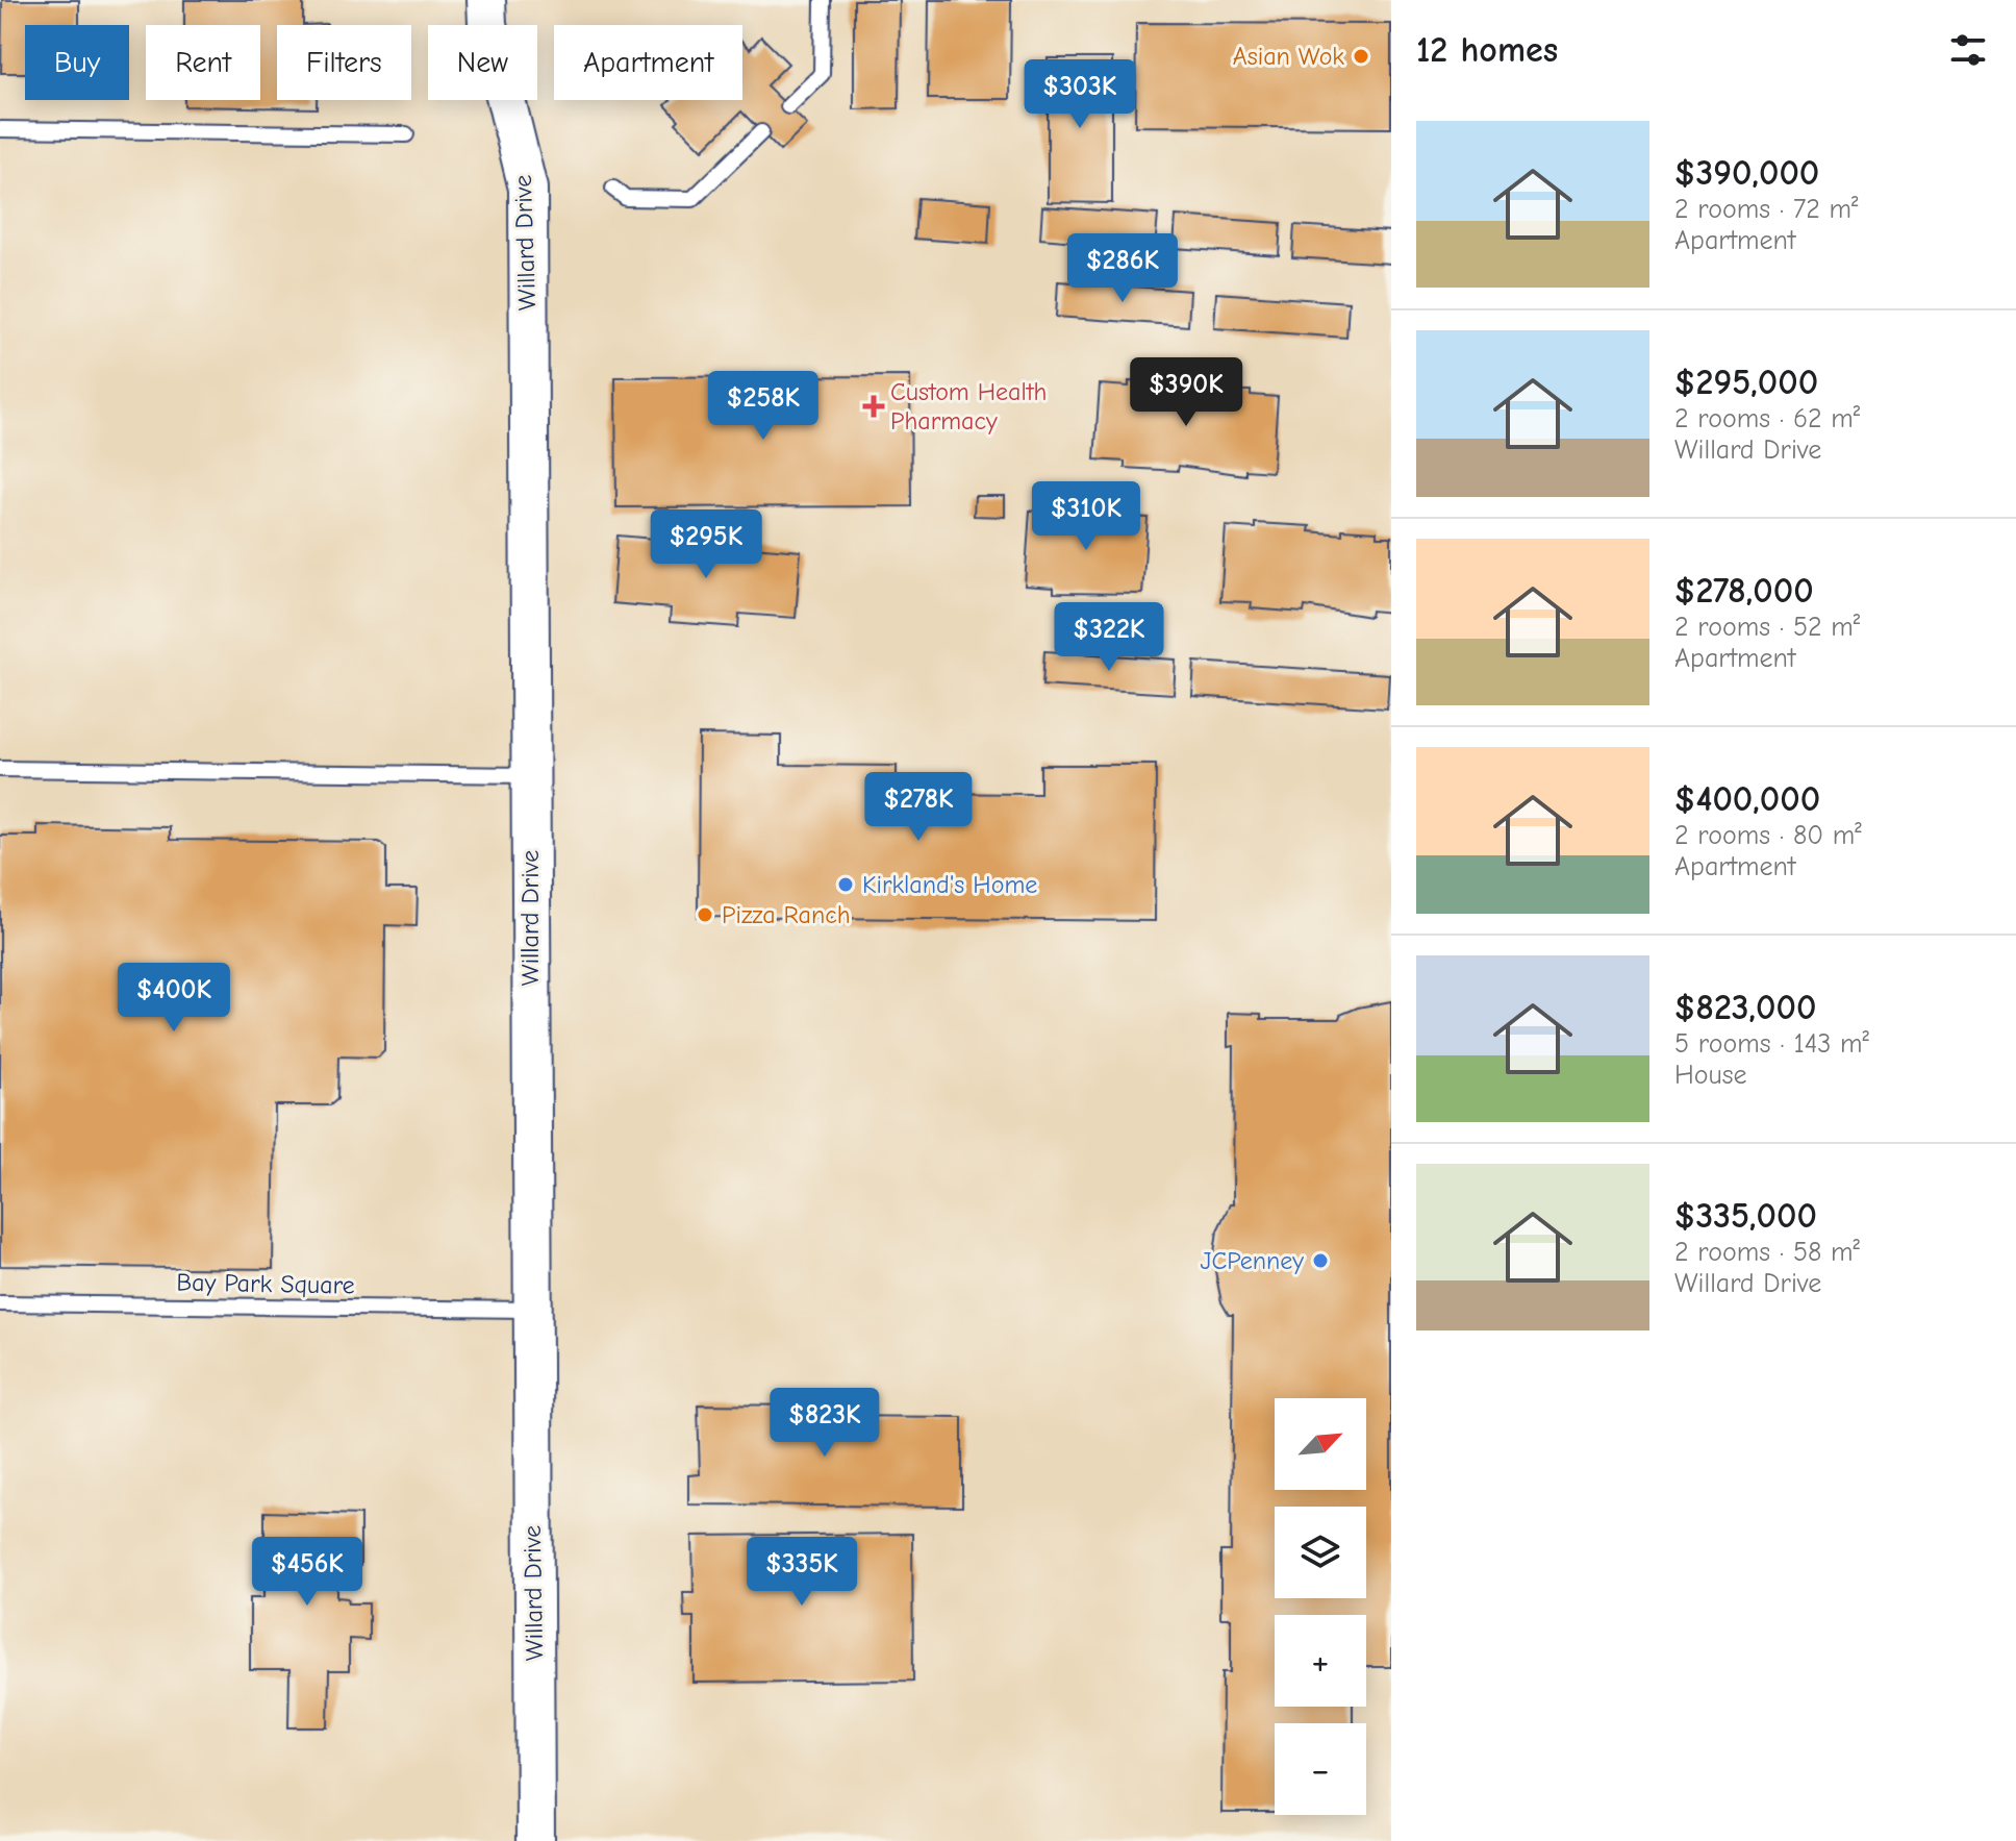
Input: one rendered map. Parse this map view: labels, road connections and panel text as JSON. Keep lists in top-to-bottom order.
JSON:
{
  "streets": {
    "street": ["Willard Drive"],
    "lane": ["Bay Park Square"]
  },
  "crossings": [
    ["Willard Drive", "Bay Park Square"]
  ],
  "places": {
    "other": [
      "Asian Wok",
      "Kirkland's Home",
      "Pizza Ranch",
      "JCPenney"
    ],
    "health": ["Custom Health Pharmacy"]
  },
  "north": "top right",
  "page": {
    "heading": "12 homes",
    "chip": [
      "Buy",
      "Rent",
      "Filters",
      "New",
      "Apartment"
    ],
    "price": [
      "$303K",
      "$286K",
      "$390K",
      "$258K",
      "$310K",
      "$295K",
      "$322K",
      "$278K",
      "$400K",
      "$823K",
      "$456K",
      "$335K"
    ],
    "list": [
      {
        "name": "$390,000",
        "note": "2 rooms · 72 m² · Apartment"
      },
      {
        "name": "$295,000",
        "note": "2 rooms · 62 m² · Willard Drive"
      },
      {
        "name": "$278,000",
        "note": "2 rooms · 52 m² · Apartment"
      },
      {
        "name": "$400,000",
        "note": "2 rooms · 80 m² · Apartment"
      },
      {
        "name": "$823,000",
        "note": "5 rooms · 143 m² · House"
      },
      {
        "name": "$335,000",
        "note": "2 rooms · 58 m² · Willard Drive"
      }
    ],
    "map_buttons": ["+", "−"]
  }
}
